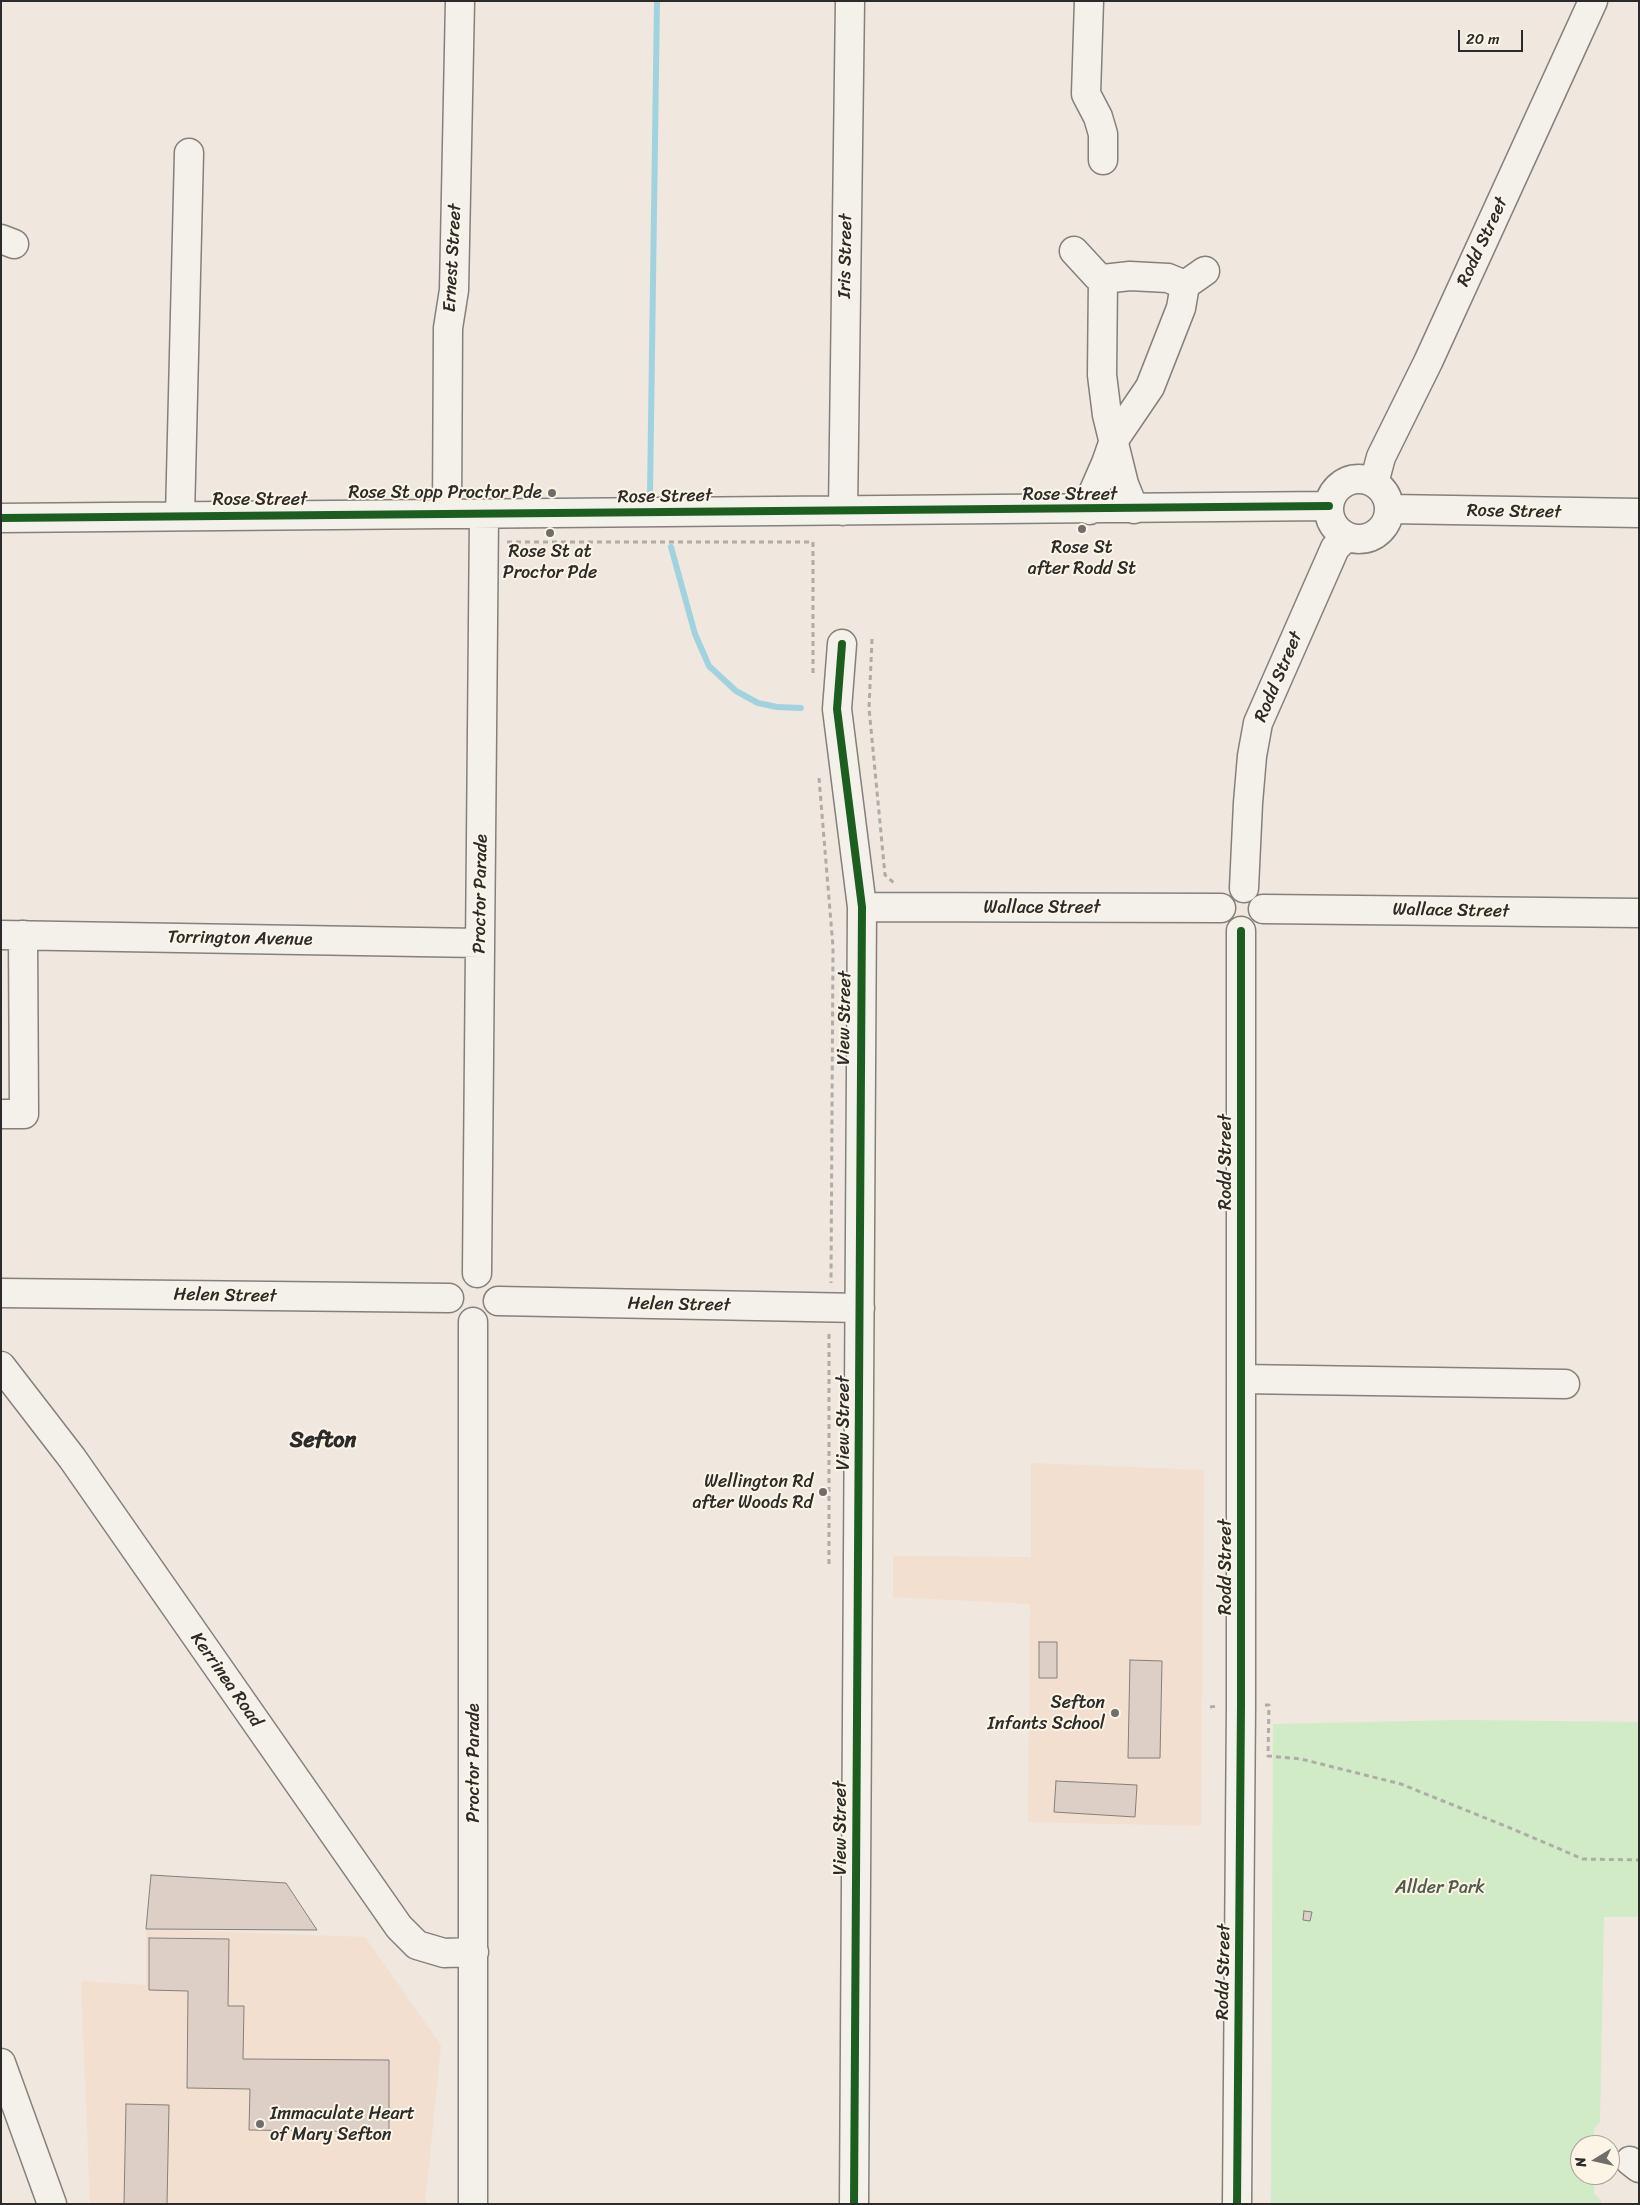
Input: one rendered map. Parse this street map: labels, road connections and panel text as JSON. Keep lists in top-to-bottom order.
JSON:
{
  "streets": {
    "street": [
      "Rodd Street",
      "Iris Street",
      "Ernest Street",
      "Rose Street",
      "Proctor Parade",
      "Wallace Street",
      "Torrington Avenue",
      "View Street",
      "Helen Street",
      "Kerrinea Road"
    ]
  },
  "crossings": [
    ["Rodd Street", "Rose Street"],
    ["Rodd Street", "Wallace Street"],
    ["Iris Street", "Rose Street"],
    ["Ernest Street", "Rose Street"],
    ["Rose Street", "Proctor Parade"],
    ["Proctor Parade", "Torrington Avenue"],
    ["Proctor Parade", "Helen Street"],
    ["Proctor Parade", "Kerrinea Road"],
    ["Wallace Street", "View Street"],
    ["View Street", "Helen Street"]
  ],
  "districts": ["Sefton"],
  "parks": ["Allder Park"],
  "places": [
    "Rose St opp Proctor Pde",
    "Rose St after Rodd St",
    "Rose St at Proctor Pde",
    "Wellington Rd after Woods Rd",
    "Sefton Infants School",
    "Immaculate Heart of Mary Sefton"
  ],
  "scale_bar": "20 m",
  "north": "left"
}
